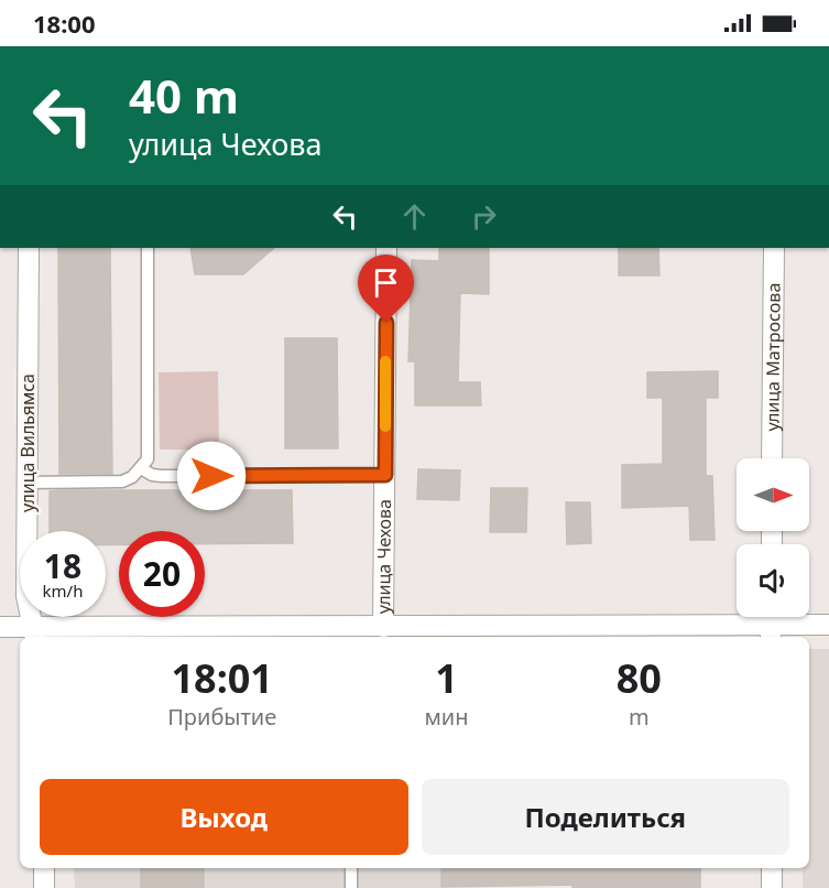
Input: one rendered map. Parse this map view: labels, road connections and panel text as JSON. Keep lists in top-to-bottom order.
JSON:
{
  "streets": {
    "street": ["улица Матросова", "улица Вильямса", "улица Чехова"]
  },
  "north": "right",
  "page": {
    "status": "18:00",
    "turn": ["40 m", "улица Чехова"],
    "speed": "18 km/h",
    "limit": "20",
    "eta": [
      "18:01",
      "Прибытие",
      "1",
      "мин",
      "80",
      "m"
    ],
    "buttons": ["Выход", "Поделиться"]
  }
}
